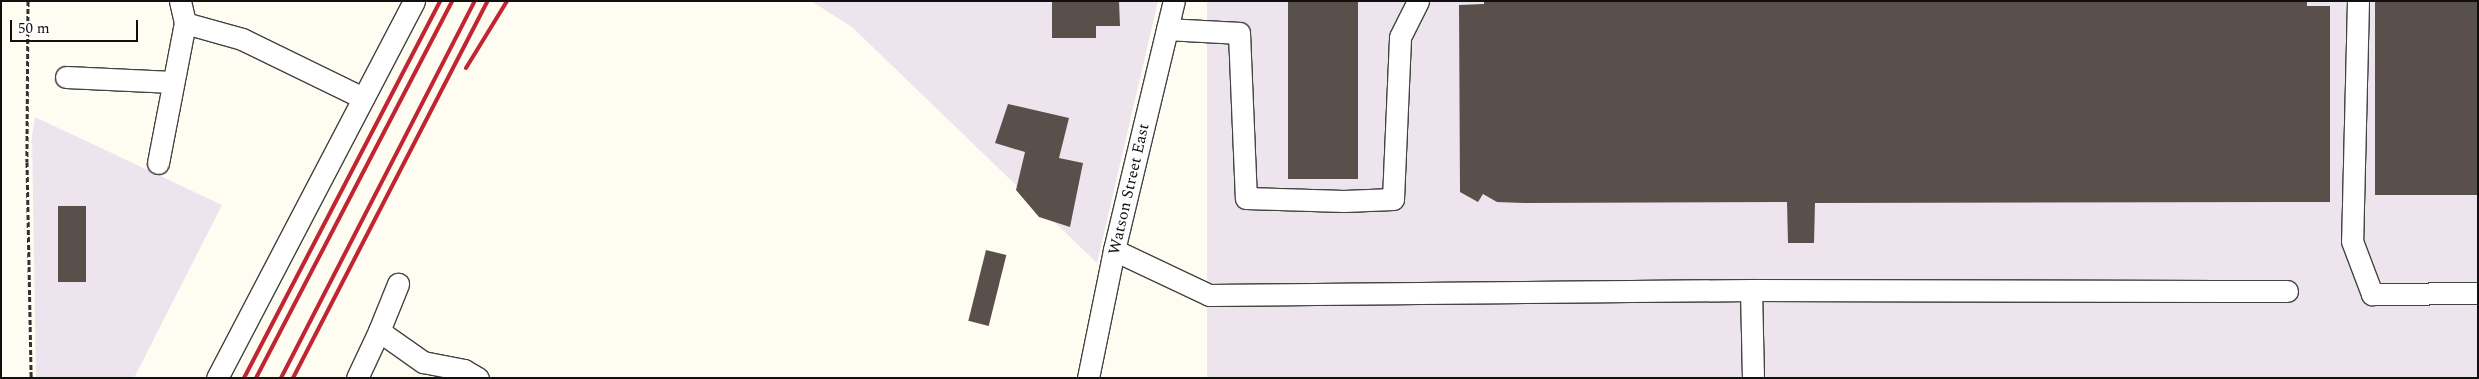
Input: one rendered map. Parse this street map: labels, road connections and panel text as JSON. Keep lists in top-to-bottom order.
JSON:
{
  "streets": {
    "street": ["Watson Street East"]
  },
  "scale_bar": "50 m"
}
